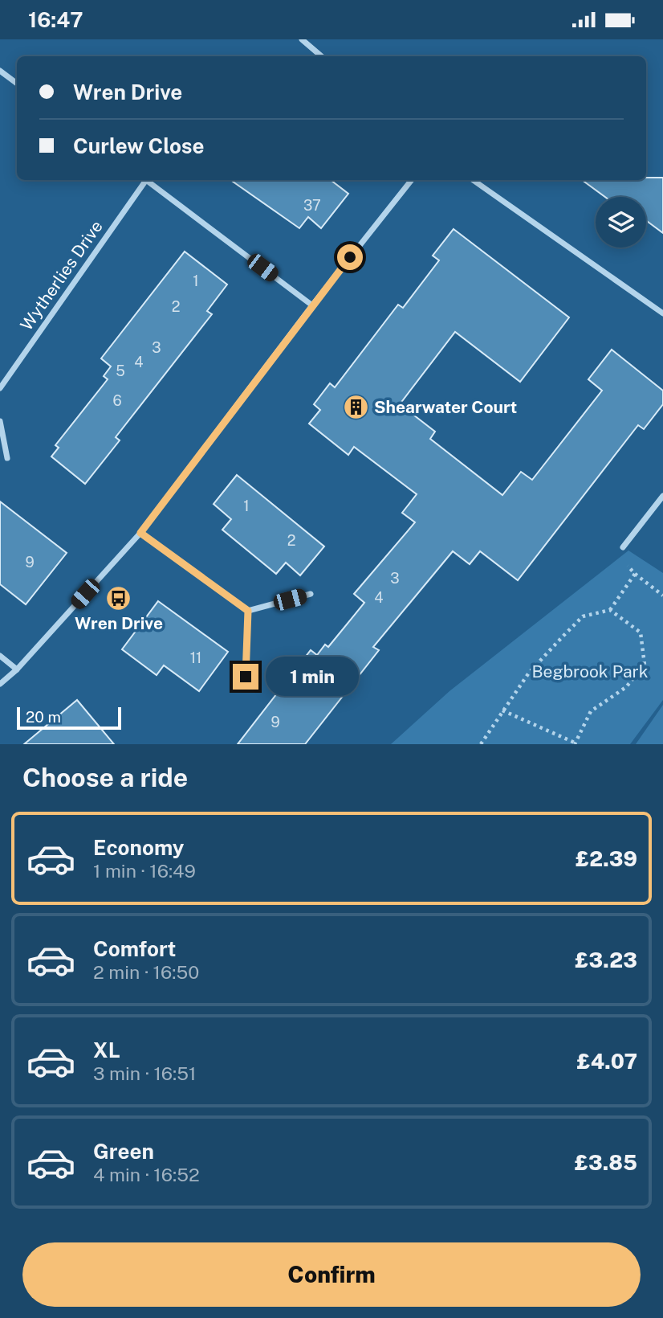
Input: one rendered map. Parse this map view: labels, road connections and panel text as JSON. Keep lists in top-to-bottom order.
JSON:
{
  "streets": {
    "street": ["Wytherlies Drive"]
  },
  "parks": ["Begbrook Park"],
  "places": {
    "building": ["Shearwater Court"],
    "bus stop": ["Wren Drive"]
  },
  "house_numbers": [
    "37",
    "1",
    "2",
    "3",
    "4",
    "5",
    "6",
    "1",
    "2",
    "9",
    "3",
    "4",
    "11",
    "9"
  ],
  "scale_bar": "20 m",
  "page": {
    "status": "16:47",
    "banner": ["Wren Drive", "Curlew Close"],
    "bubble": "1 min",
    "scale": "20 m",
    "heading": "Choose a ride",
    "list": [
      {
        "name": "Economy",
        "note": "1 min · 16:49",
        "value": "£2.39"
      },
      {
        "name": "Comfort",
        "note": "2 min · 16:50",
        "value": "£3.23"
      },
      {
        "name": "XL",
        "note": "3 min · 16:51",
        "value": "£4.07"
      },
      {
        "name": "Green",
        "note": "4 min · 16:52",
        "value": "£3.85"
      }
    ],
    "buttons": "Confirm"
  }
}
